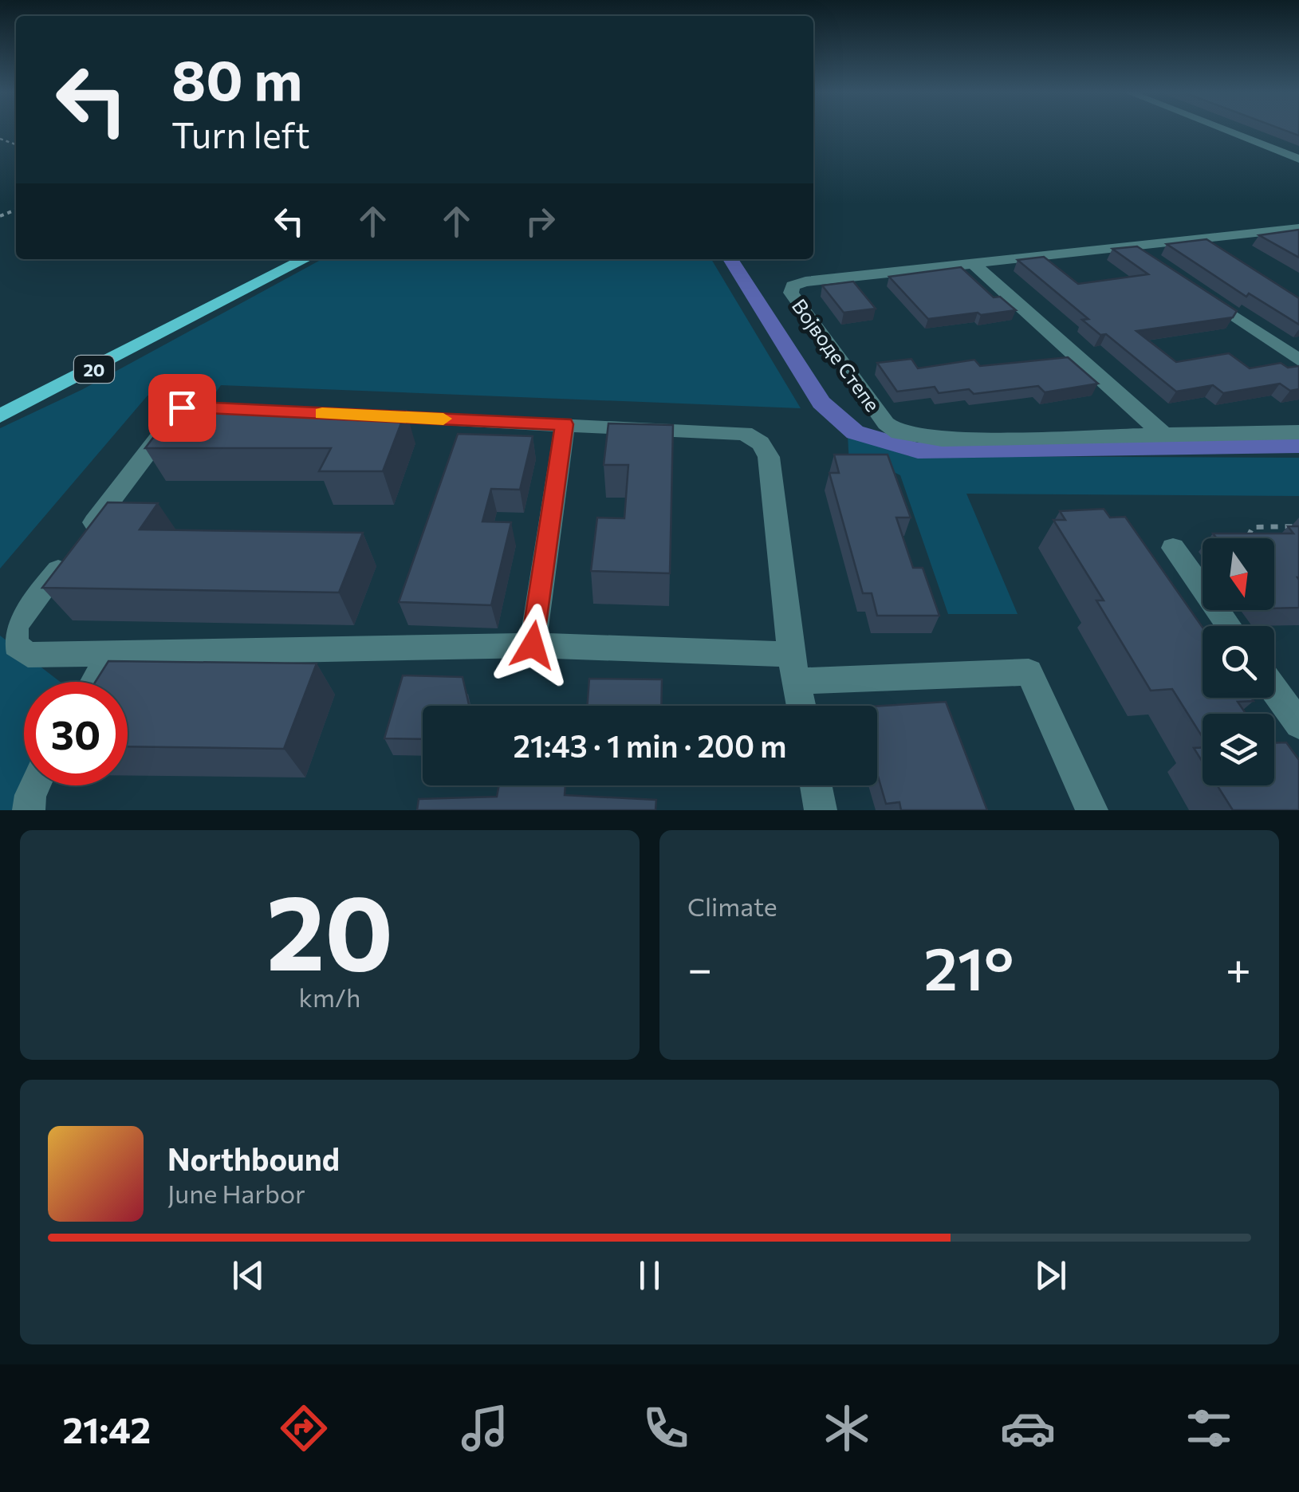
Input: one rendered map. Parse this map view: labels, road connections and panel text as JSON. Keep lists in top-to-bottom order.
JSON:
{
  "streets": {
    "main road": ["20"],
    "street": ["Војводе Степе"]
  },
  "north": "bottom",
  "page": {
    "turn": ["80 m", "Turn left"],
    "limit": "30",
    "trip": "21:43 · 1 min · 200 m",
    "tile": [
      ["20", "km/h"],
      "Climate"
    ],
    "heat": ["−", "21°", "+"],
    "song": ["Northbound", "June Harbor"],
    "tabs": "21:42"
  }
}
